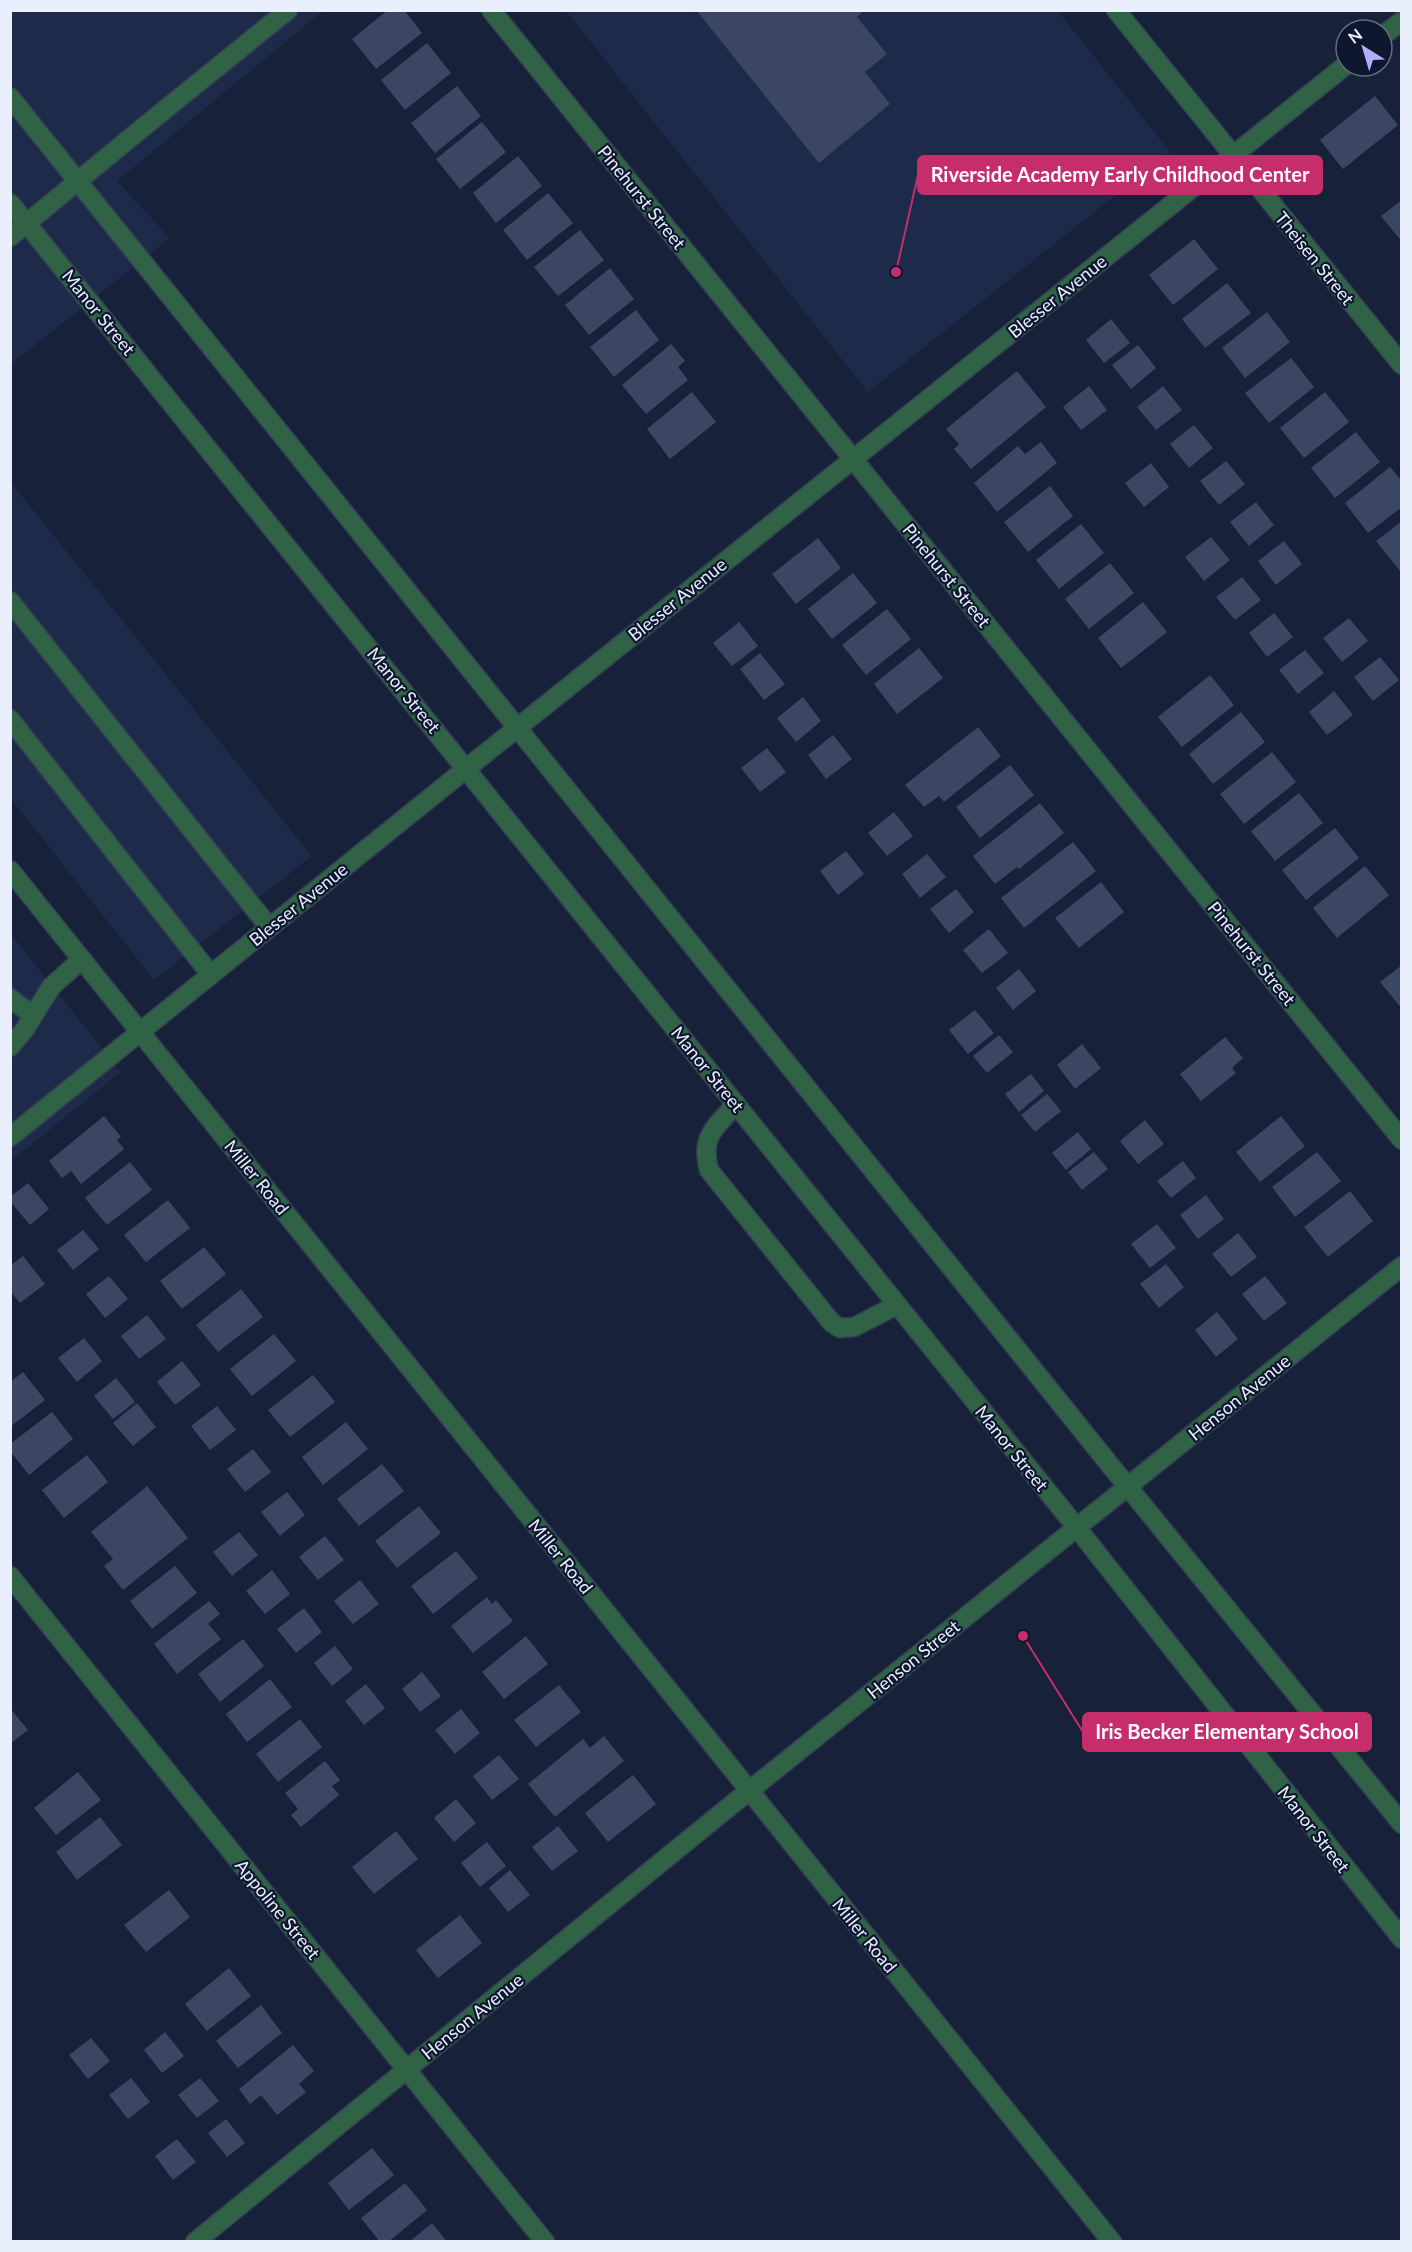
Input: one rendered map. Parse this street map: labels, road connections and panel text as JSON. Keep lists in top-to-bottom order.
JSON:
{
  "streets": {
    "street": [
      "Pinehurst Street",
      "Theisen Street",
      "Blesser Avenue",
      "Manor Street",
      "Miller Road",
      "Henson Avenue",
      "Henson Street",
      "Appoline Street"
    ]
  },
  "crossings": [
    ["Pinehurst Street", "Blesser Avenue"],
    ["Theisen Street", "Blesser Avenue"],
    ["Blesser Avenue", "Manor Street"],
    ["Blesser Avenue", "Miller Road"],
    ["Manor Street", "Henson Avenue"],
    ["Manor Street", "Henson Street"],
    ["Miller Road", "Henson Avenue"],
    ["Miller Road", "Henson Street"],
    ["Henson Avenue", "Henson Street"],
    ["Henson Avenue", "Appoline Street"]
  ],
  "places": ["Riverside Academy Early Childhood Center", "Iris Becker Elementary School"],
  "north": "top left"
}
